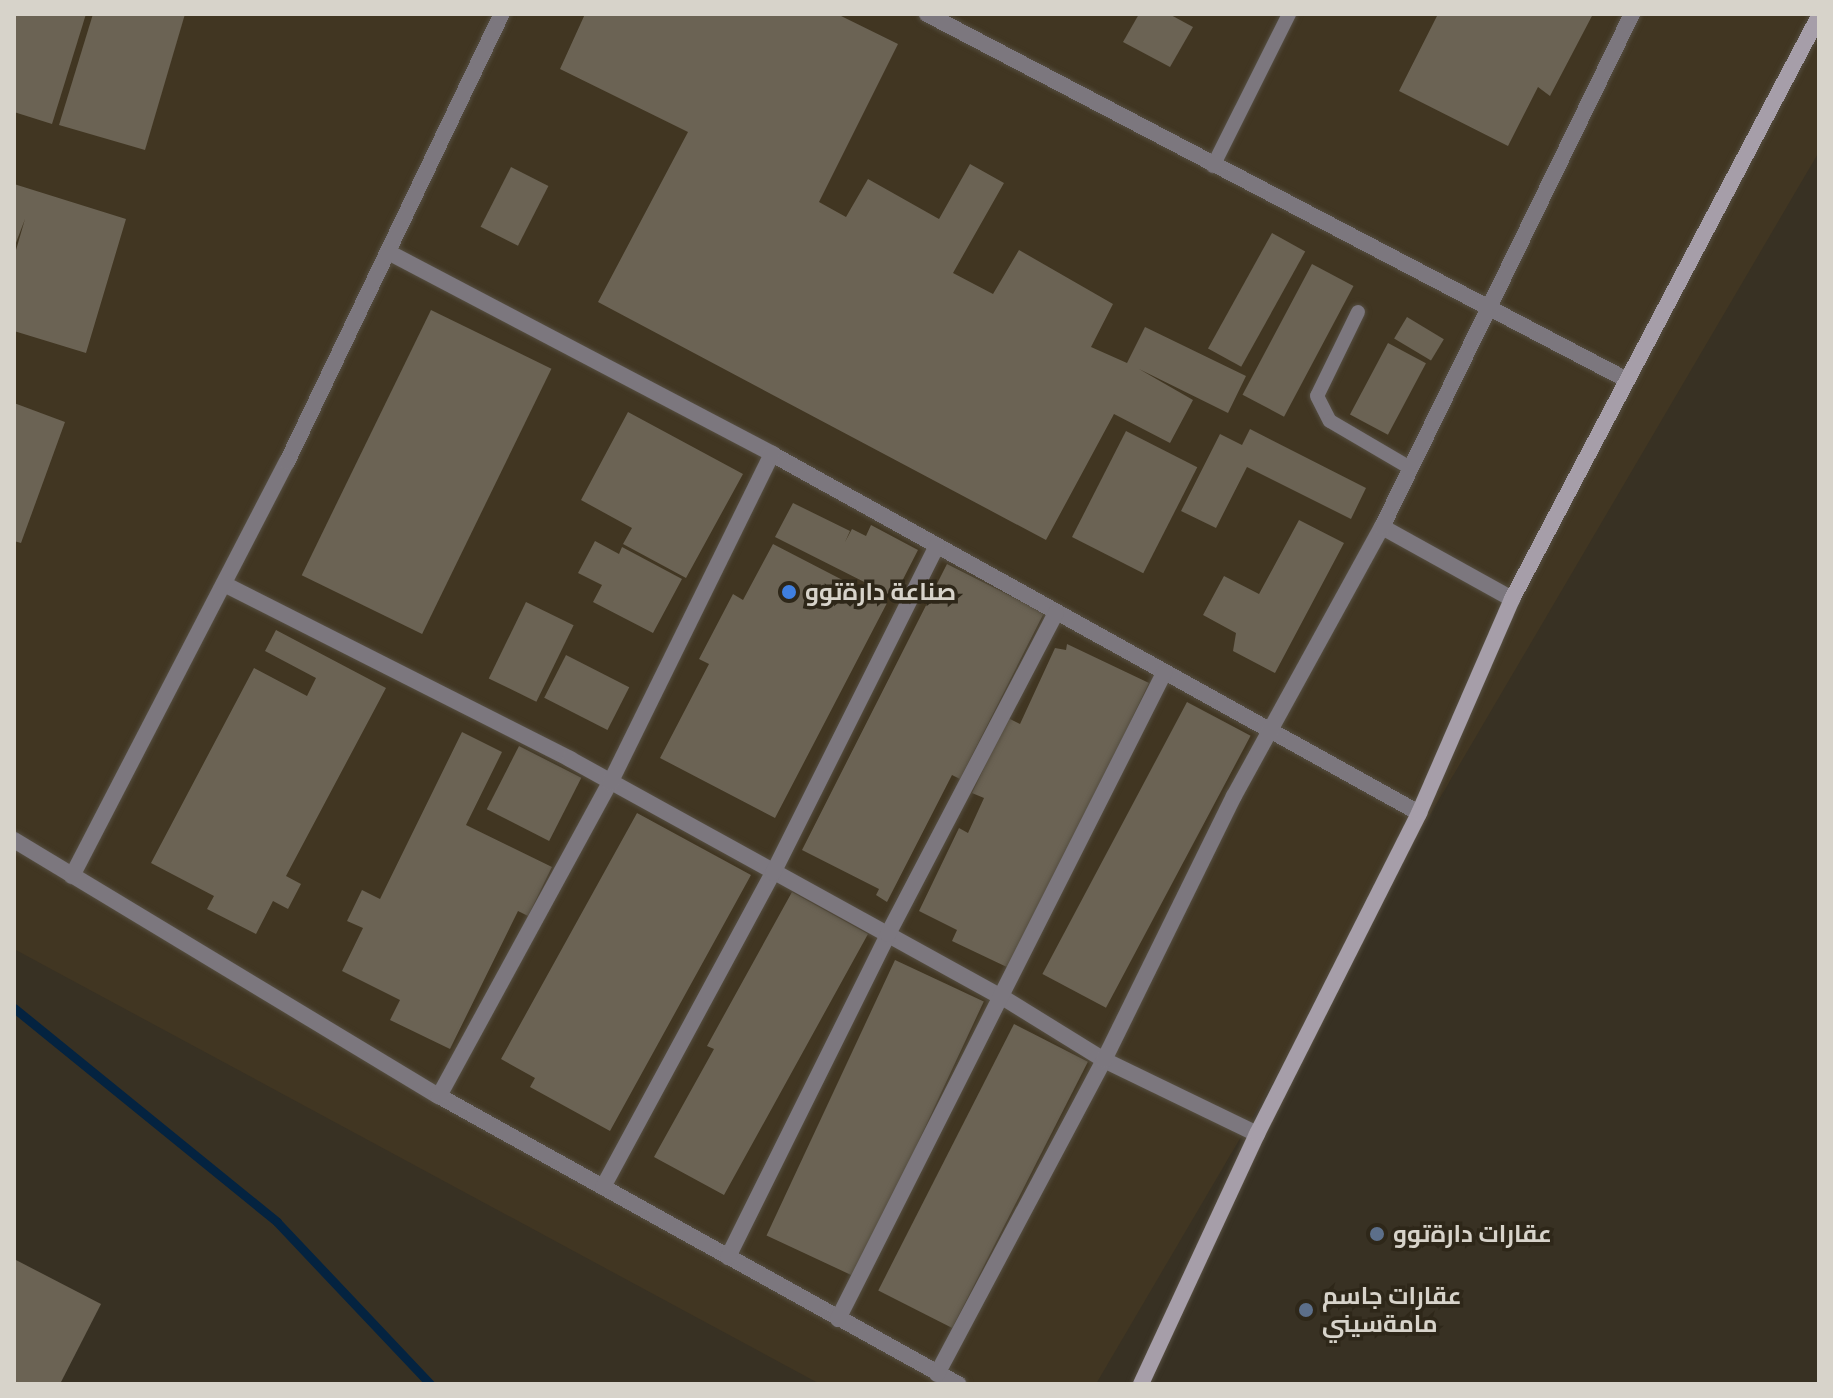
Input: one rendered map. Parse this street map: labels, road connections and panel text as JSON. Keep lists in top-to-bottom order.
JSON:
{
  "places": ["صناعة دارةتوو", "عقارات دارةتوو", "عقارات جاسم مامةسيني"]
}
